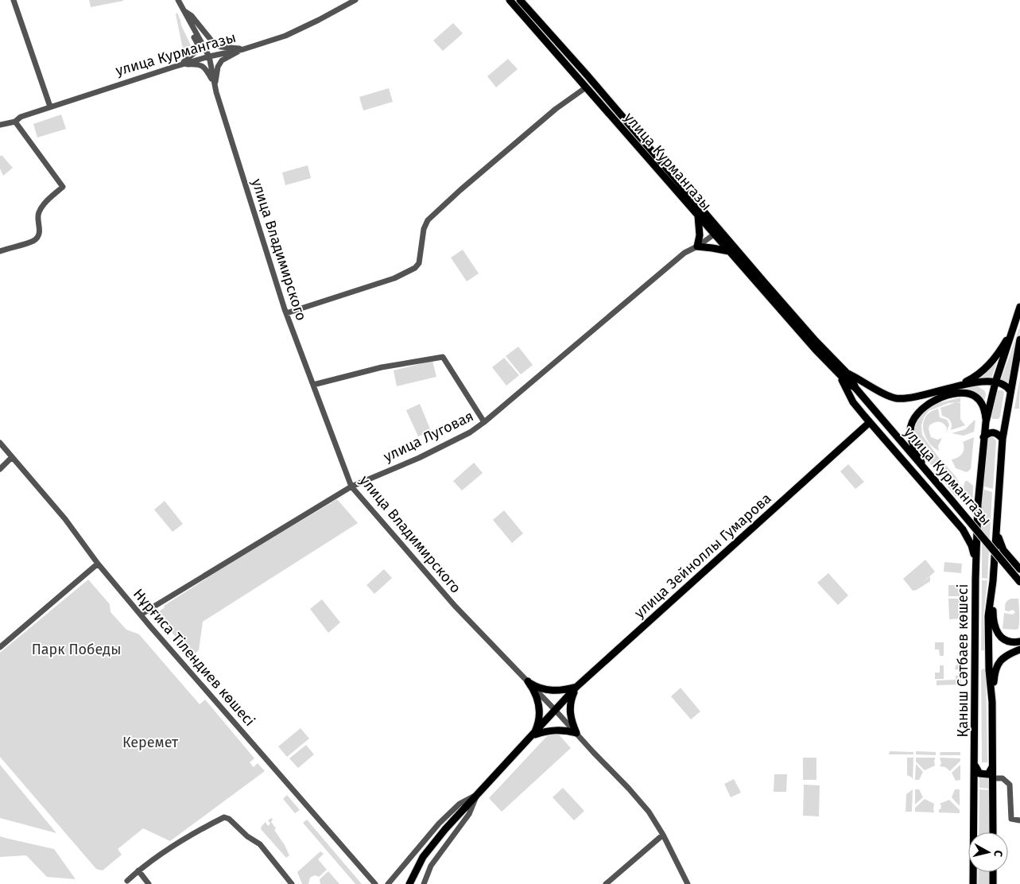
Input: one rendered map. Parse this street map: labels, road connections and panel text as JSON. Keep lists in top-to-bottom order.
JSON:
{
  "streets": {
    "main road": ["улица Курмангазы", "улица Зейноллы Гумарова", "Қаныш Сәтбаев көшесі"],
    "street": ["улица Владимирского", "улица Луговая", "Нұрғиса Тілендиев көшесі"]
  },
  "crossings": [
    ["улица Курмангазы", "улица Владимирского"],
    ["улица Курмангазы", "улица Луговая"],
    ["улица Владимирского", "улица Луговая"],
    ["улица Владимирского", "улица Зейноллы Гумарова"],
    ["улица Луговая", "Нұрғиса Тілендиев көшесі"]
  ],
  "parks": ["Парк Победы", "Керемет"],
  "north": "right"
}
